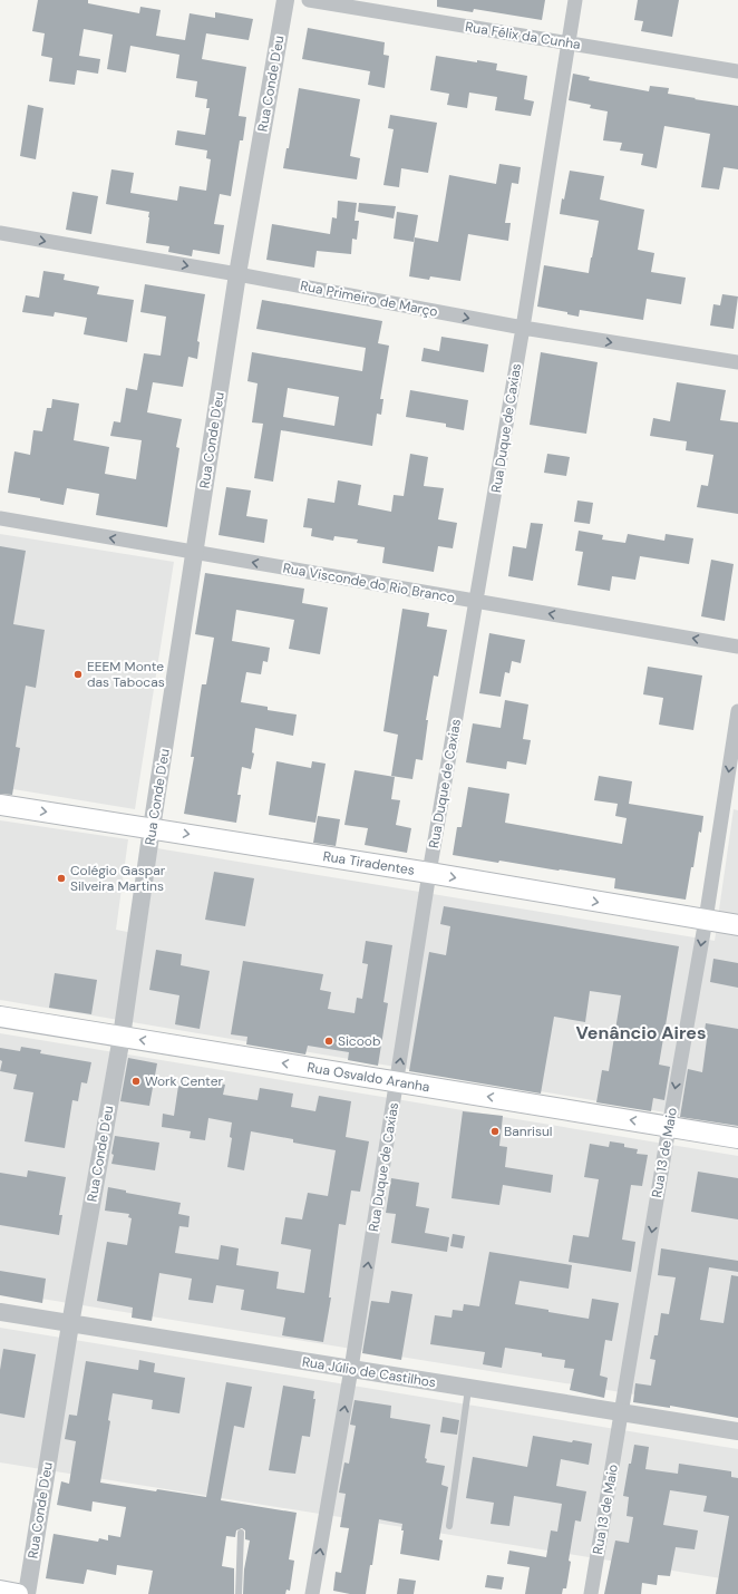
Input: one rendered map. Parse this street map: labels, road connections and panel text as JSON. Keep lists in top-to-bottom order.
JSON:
{
  "streets": {
    "main road": ["Rua Tiradentes", "Rua Osvaldo Aranha"],
    "street": [
      "Rua Félix da Cunha",
      "Rua Conde D'eu",
      "Rua Primeiro de Março",
      "Rua Duque de Caxias",
      "Rua Visconde do Rio Branco",
      "Rua 13 de Maio",
      "Rua Júlio de Castilhos"
    ]
  },
  "crossings": [
    ["Rua Félix da Cunha", "Rua Duque de Caxias"],
    ["Rua Conde D'eu", "Rua Primeiro de Março"],
    ["Rua Conde D'eu", "Rua Visconde do Rio Branco"],
    ["Rua Conde D'eu", "Rua Tiradentes"],
    ["Rua Conde D'eu", "Rua Osvaldo Aranha"],
    ["Rua Conde D'eu", "Rua Júlio de Castilhos"],
    ["Rua Primeiro de Março", "Rua Duque de Caxias"],
    ["Rua Duque de Caxias", "Rua Visconde do Rio Branco"],
    ["Rua Duque de Caxias", "Rua Tiradentes"],
    ["Rua Duque de Caxias", "Rua Osvaldo Aranha"],
    ["Rua Duque de Caxias", "Rua Júlio de Castilhos"],
    ["Rua Tiradentes", "Rua 13 de Maio"],
    ["Rua Osvaldo Aranha", "Rua 13 de Maio"],
    ["Rua 13 de Maio", "Rua Júlio de Castilhos"]
  ],
  "one_way": [
    "Rua Primeiro de Março",
    "Rua Duque de Caxias",
    "Rua Visconde do Rio Branco",
    "Rua Tiradentes",
    "Rua Osvaldo Aranha",
    "Rua 13 de Maio"
  ],
  "districts": ["Venâncio Aires"],
  "places": [
    "EEEM Monte das Tabocas",
    "Colégio Gaspar Silveira Martins",
    "Sicoob",
    "Work Center",
    "Banrisul"
  ]
}
